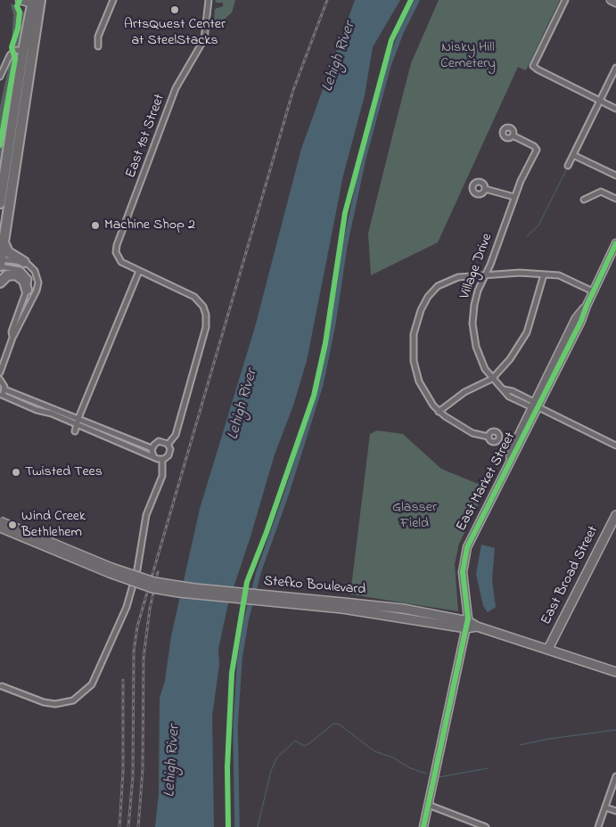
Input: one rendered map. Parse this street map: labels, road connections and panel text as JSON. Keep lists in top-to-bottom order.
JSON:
{
  "streets": {
    "main road": ["East Broad Street", "Stefko Boulevard"],
    "street": ["East 1st Street", "Village Drive", "East Market Street"]
  },
  "crossings": [
    ["Village Drive", "East Market Street"],
    ["East Market Street", "Stefko Boulevard"],
    ["East Broad Street", "Stefko Boulevard"]
  ],
  "water": ["Lehigh River"],
  "parks": ["Nisky Hill Cemetery", "Glasser Field"],
  "places": [
    "ArtsQuest Center at SteelStacks",
    "Machine Shop 2",
    "Twisted Tees",
    "Wind Creek Bethlehem"
  ]
}
